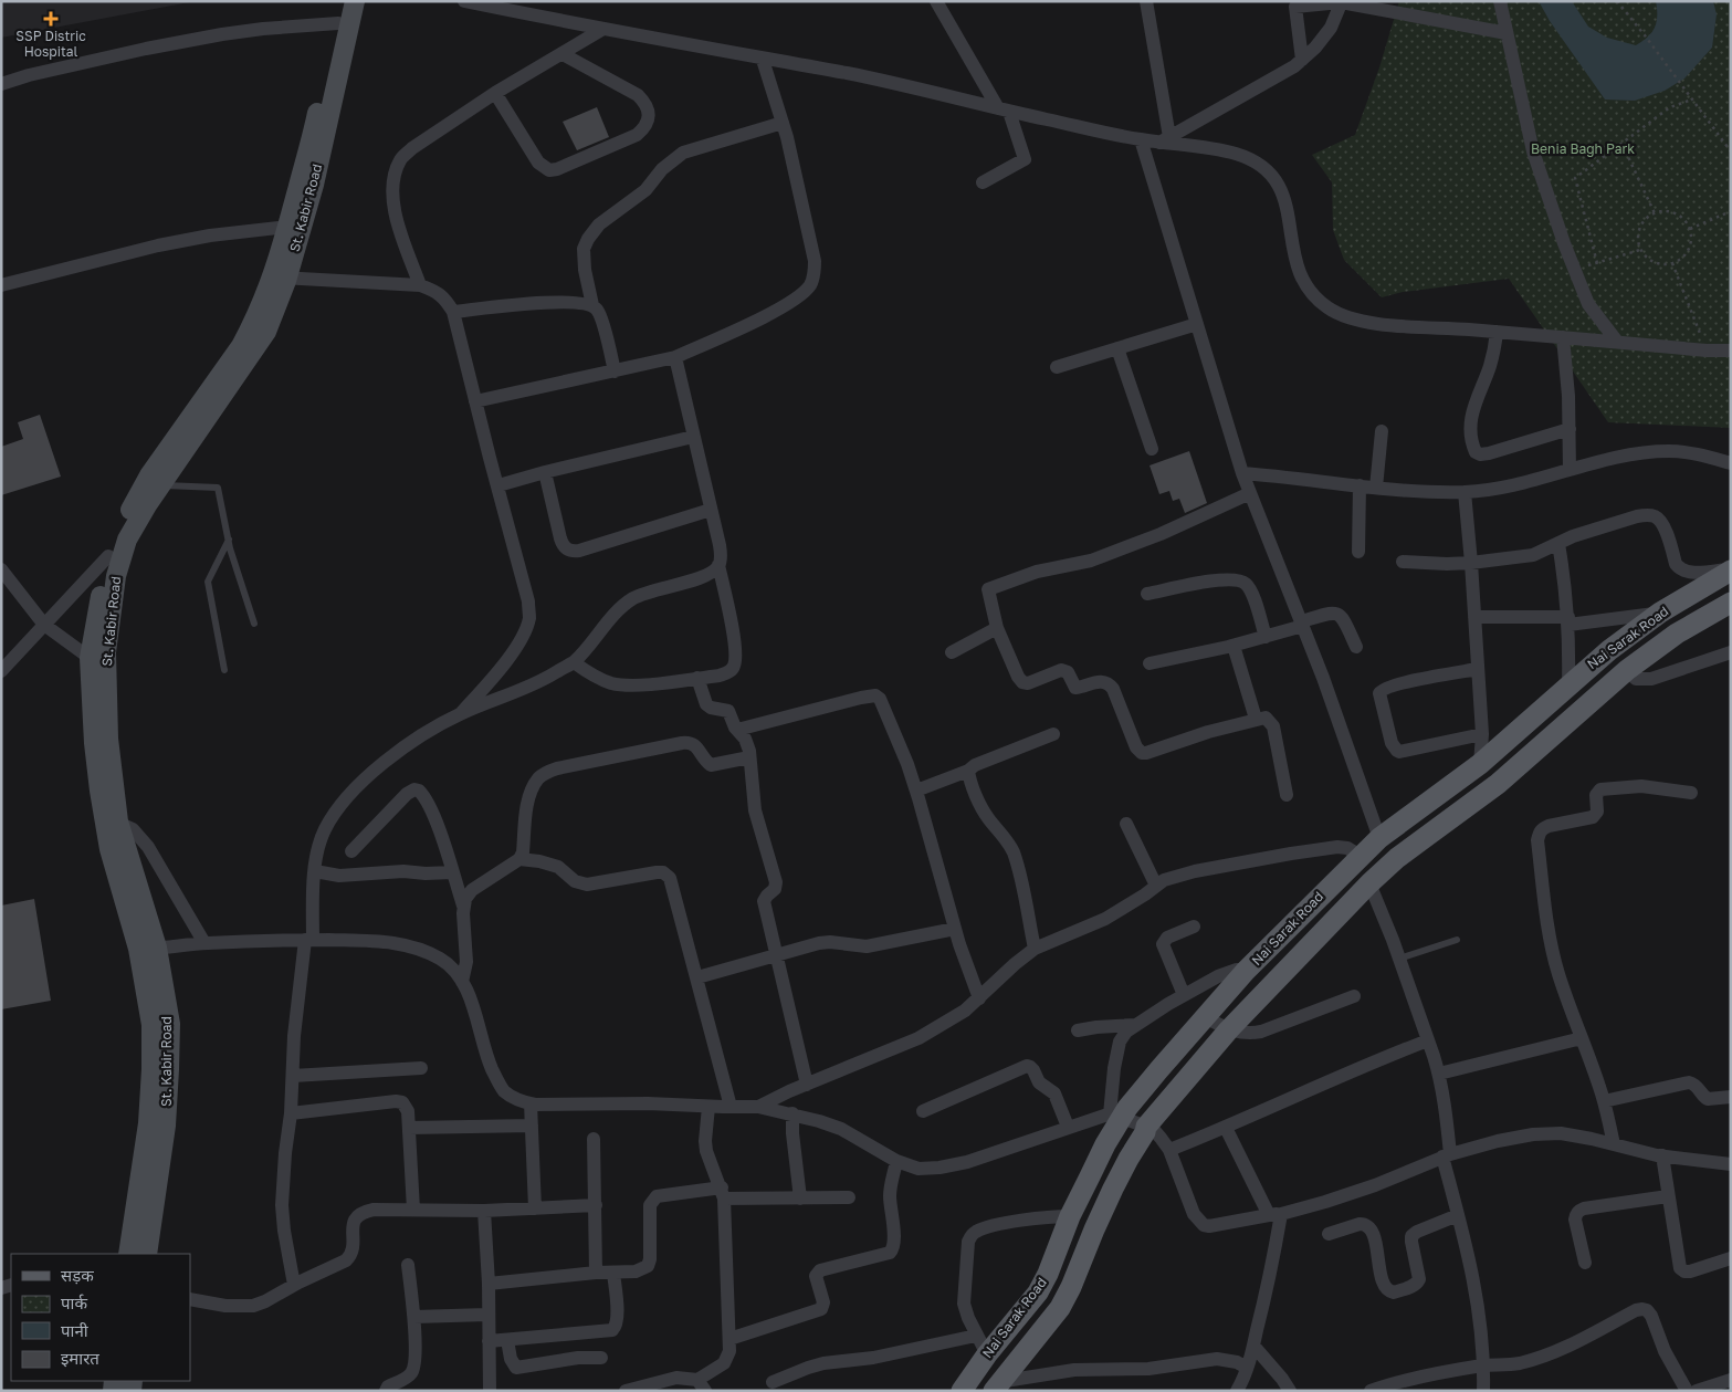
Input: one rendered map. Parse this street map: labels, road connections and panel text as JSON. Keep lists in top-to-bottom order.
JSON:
{
  "streets": {
    "main road": ["St. Kabir Road", "Nai Sarak Road"]
  },
  "parks": ["Benia Bagh Park"],
  "places": {
    "health": ["SSP Distric Hospital"]
  },
  "legend": [
    "सड़क",
    "पार्क",
    "पानी",
    "इमारत"
  ]
}
